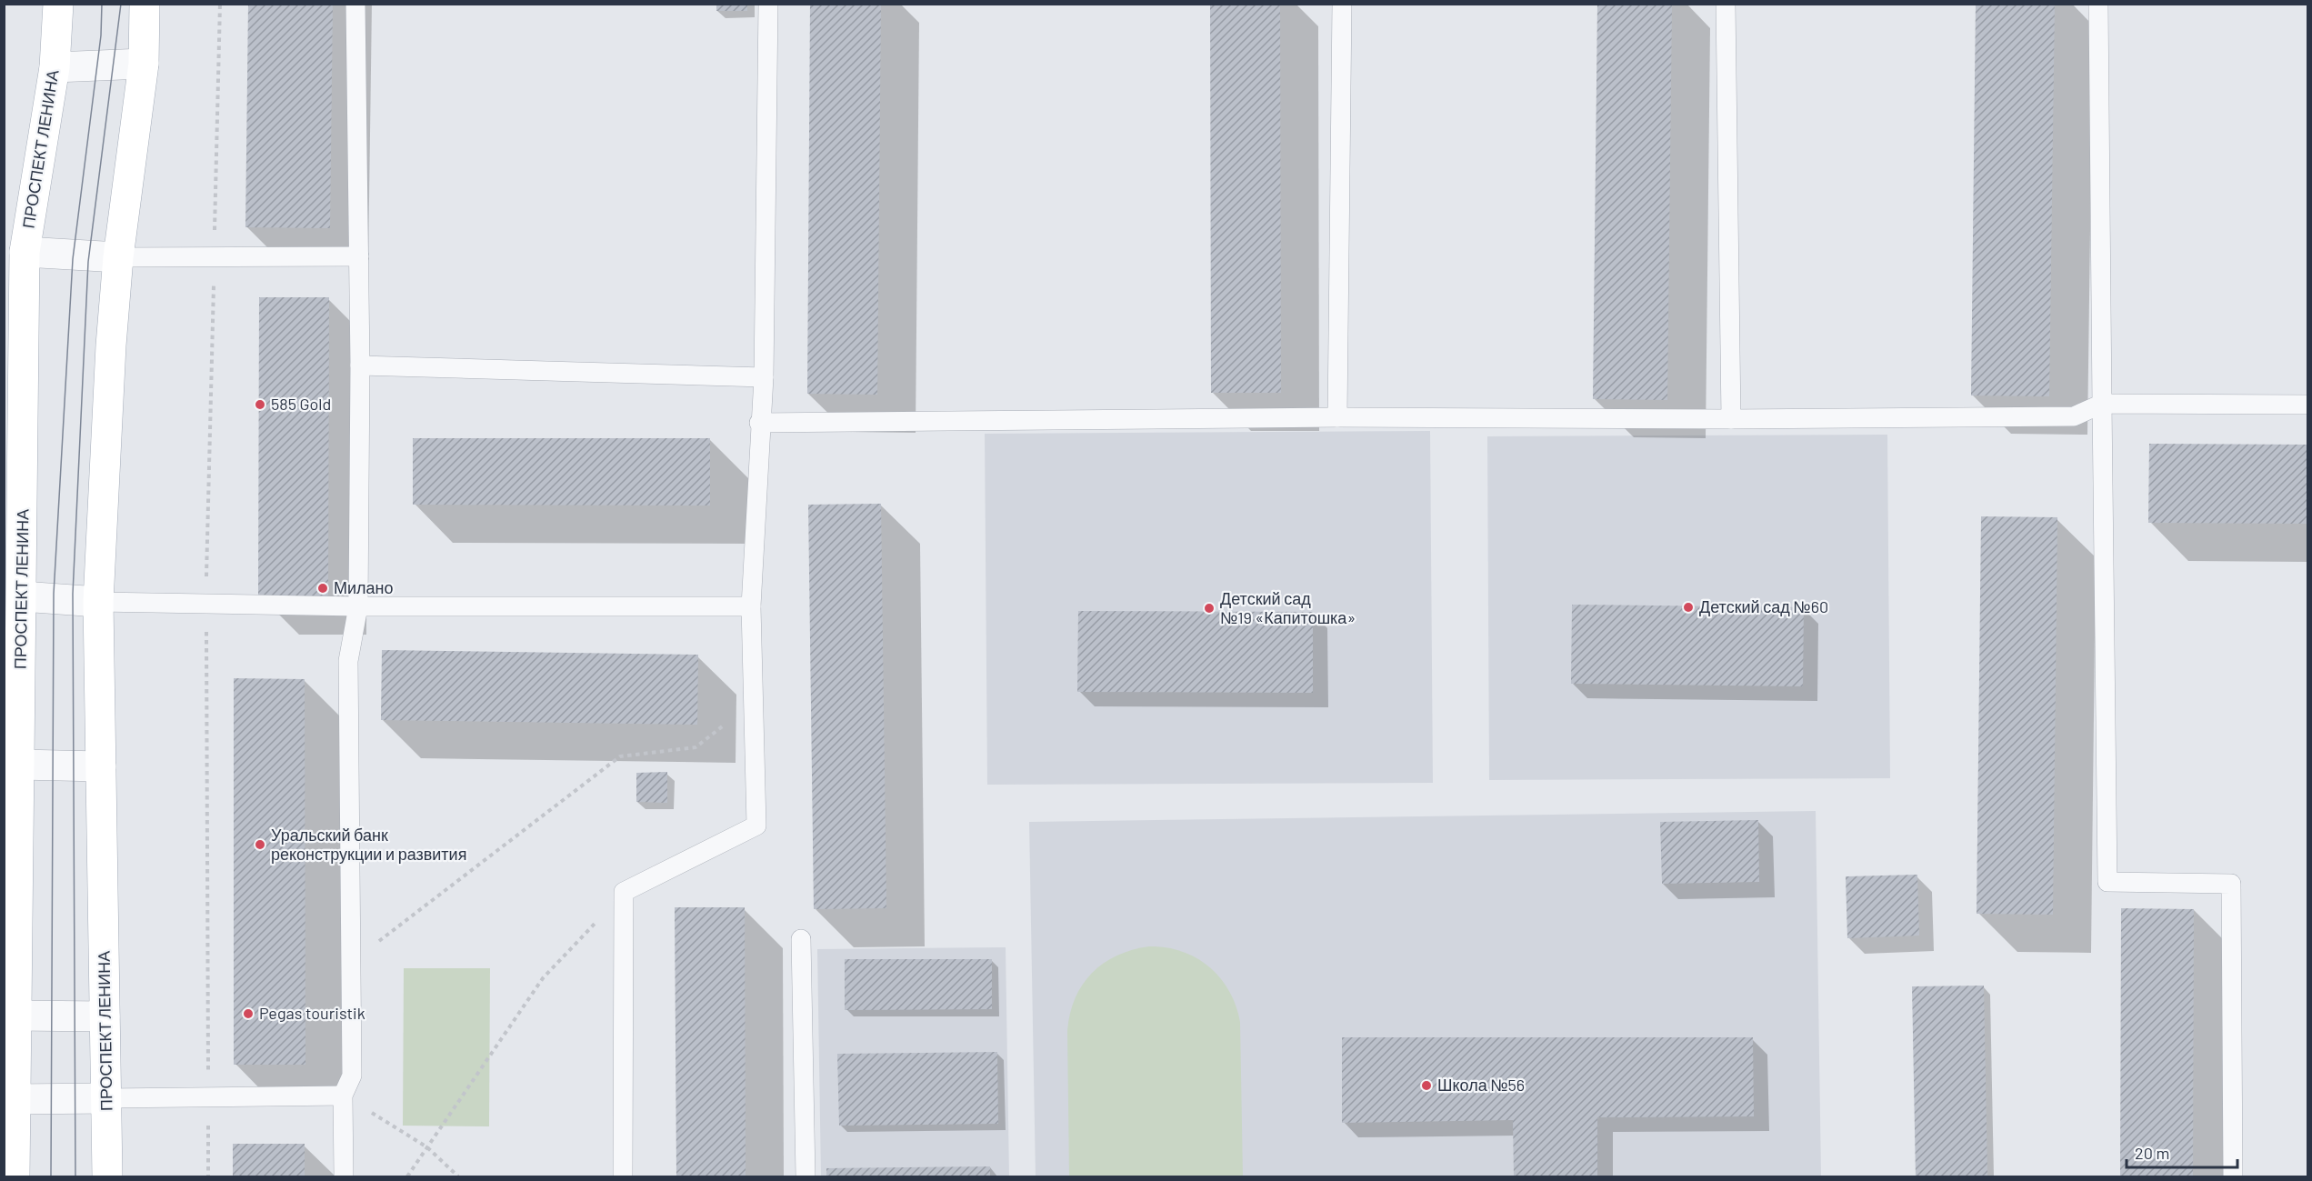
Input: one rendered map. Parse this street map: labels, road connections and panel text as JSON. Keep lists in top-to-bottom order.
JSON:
{
  "streets": {
    "main road": ["ПРОСПЕКТ ЛЕНИНА"]
  },
  "places": [
    "585 Gold",
    "Милано",
    "Детский сад №60",
    "Детский сад №19 «Капитошка»",
    "Уральский банк реконструкции и развития",
    "Pegas touristik",
    "Школа №56"
  ],
  "scale_bar": "20 m"
}
